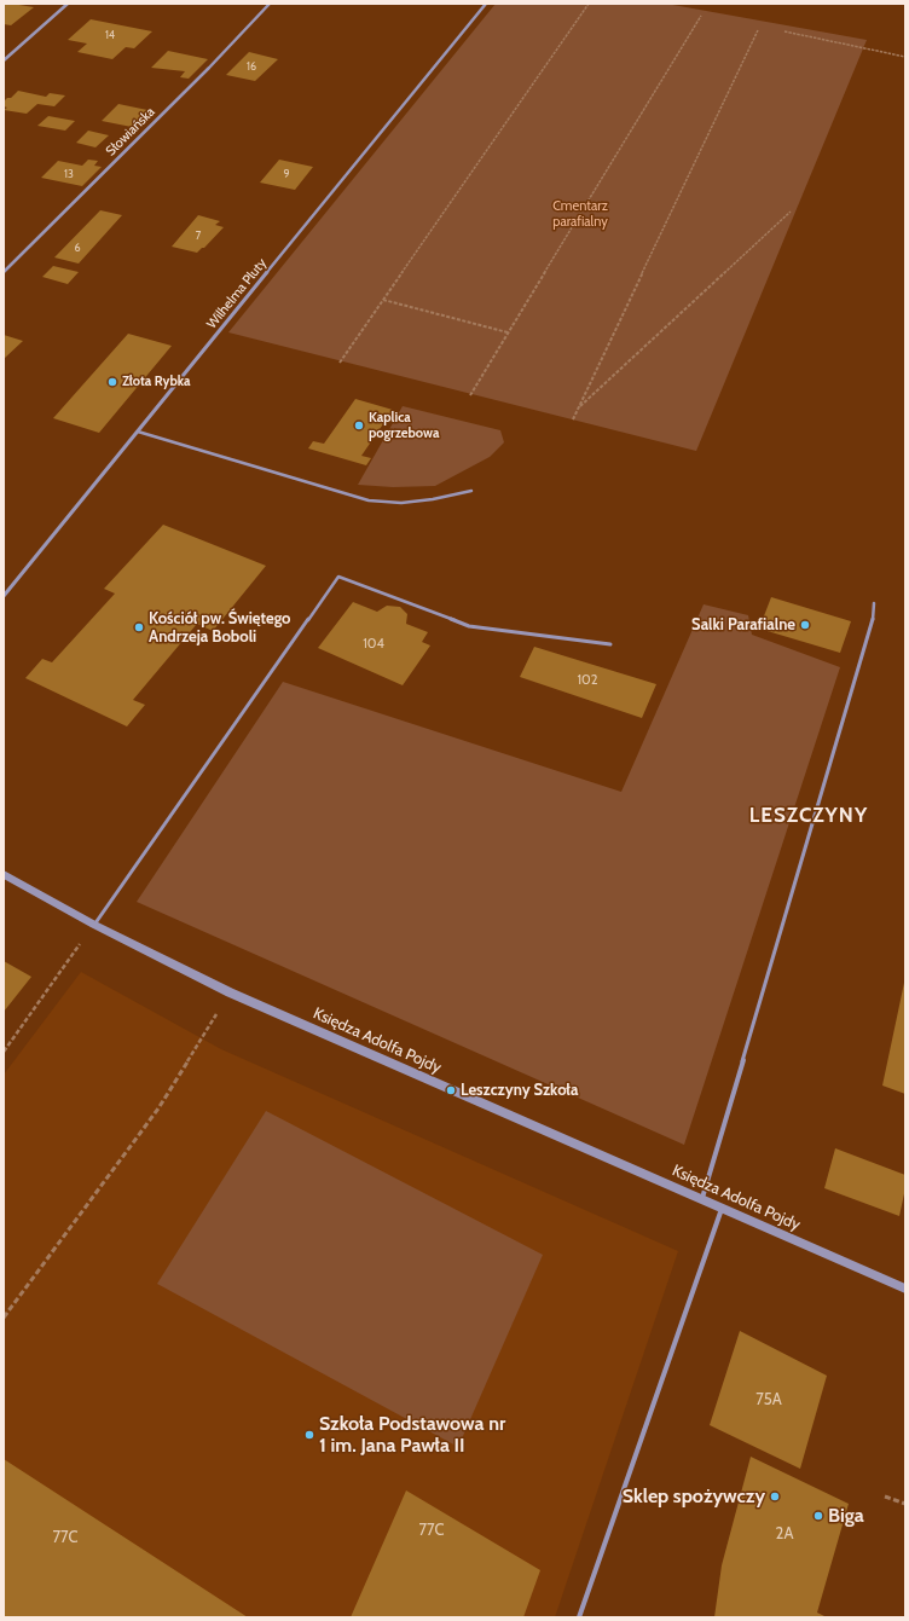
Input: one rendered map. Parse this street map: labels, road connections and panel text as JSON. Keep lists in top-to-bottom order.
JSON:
{
  "streets": {
    "street": ["Słowiańska", "Wilhelma Pluty", "Księdza Adolfa Pojdy"]
  },
  "districts": ["LESZCZYNY"],
  "parks": ["Cmentarz parafialny"],
  "places": [
    "Złota Rybka",
    "Kaplica pogrzebowa",
    "Salki Parafialne",
    "Kościół pw. Świętego Andrzeja Boboli",
    "Leszczyny Szkoła",
    "Szkoła Podstawowa nr 1 im. Jana Pawła II",
    "Sklep spożywczy",
    "Biga"
  ],
  "house_numbers": [
    "14",
    "16",
    "13",
    "9",
    "7",
    "6",
    "104",
    "102",
    "75A",
    "77C",
    "2A",
    "77C"
  ]
}
